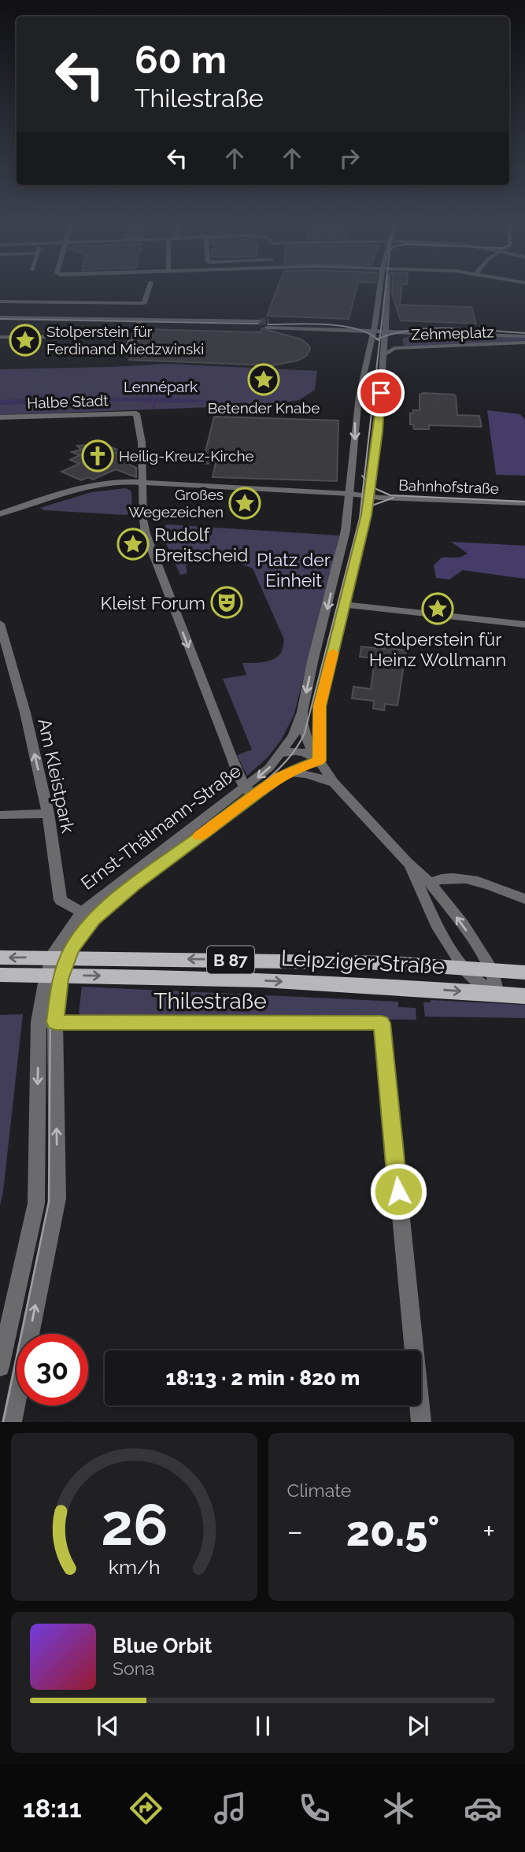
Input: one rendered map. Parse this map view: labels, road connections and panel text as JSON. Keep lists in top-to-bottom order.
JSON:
{
  "streets": {
    "main road": ["B 87", "Leipziger Straße"],
    "street": [
      "Zehmeplatz",
      "Halbe Stadt",
      "Bahnhofstraße",
      "Am Kleistpark",
      "Ernst-Thälmann-Straße",
      "Thilestraße"
    ]
  },
  "crossings": [
    ["Halbe Stadt", "Bahnhofstraße"],
    ["Bahnhofstraße", "Ernst-Thälmann-Straße"],
    ["Am Kleistpark", "Ernst-Thälmann-Straße"],
    ["Ernst-Thälmann-Straße", "Thilestraße"]
  ],
  "one_way": ["Am Kleistpark"],
  "parks": ["Lennépark", "Platz der Einheit"],
  "places": {
    "place": [
      "Stolperstein für Ferdinand Miedzwinski",
      "Betender Knabe",
      "Großes Wegezeichen",
      "Rudolf Breitscheid",
      "Stolperstein für Heinz Wollmann"
    ],
    "church": ["Heilig-Kreuz-Kirche"],
    "theatre": ["Kleist Forum"]
  },
  "page": {
    "turn": ["60 m", "Thilestraße"],
    "limit": "30",
    "trip": "18:13 · 2 min · 820 m",
    "tile": "Climate",
    "heat": ["−", "20.5°", "+"],
    "song": ["Blue Orbit", "Sona"],
    "tabs": "18:11",
    "gauge": ["26", "km/h"]
  }
}
